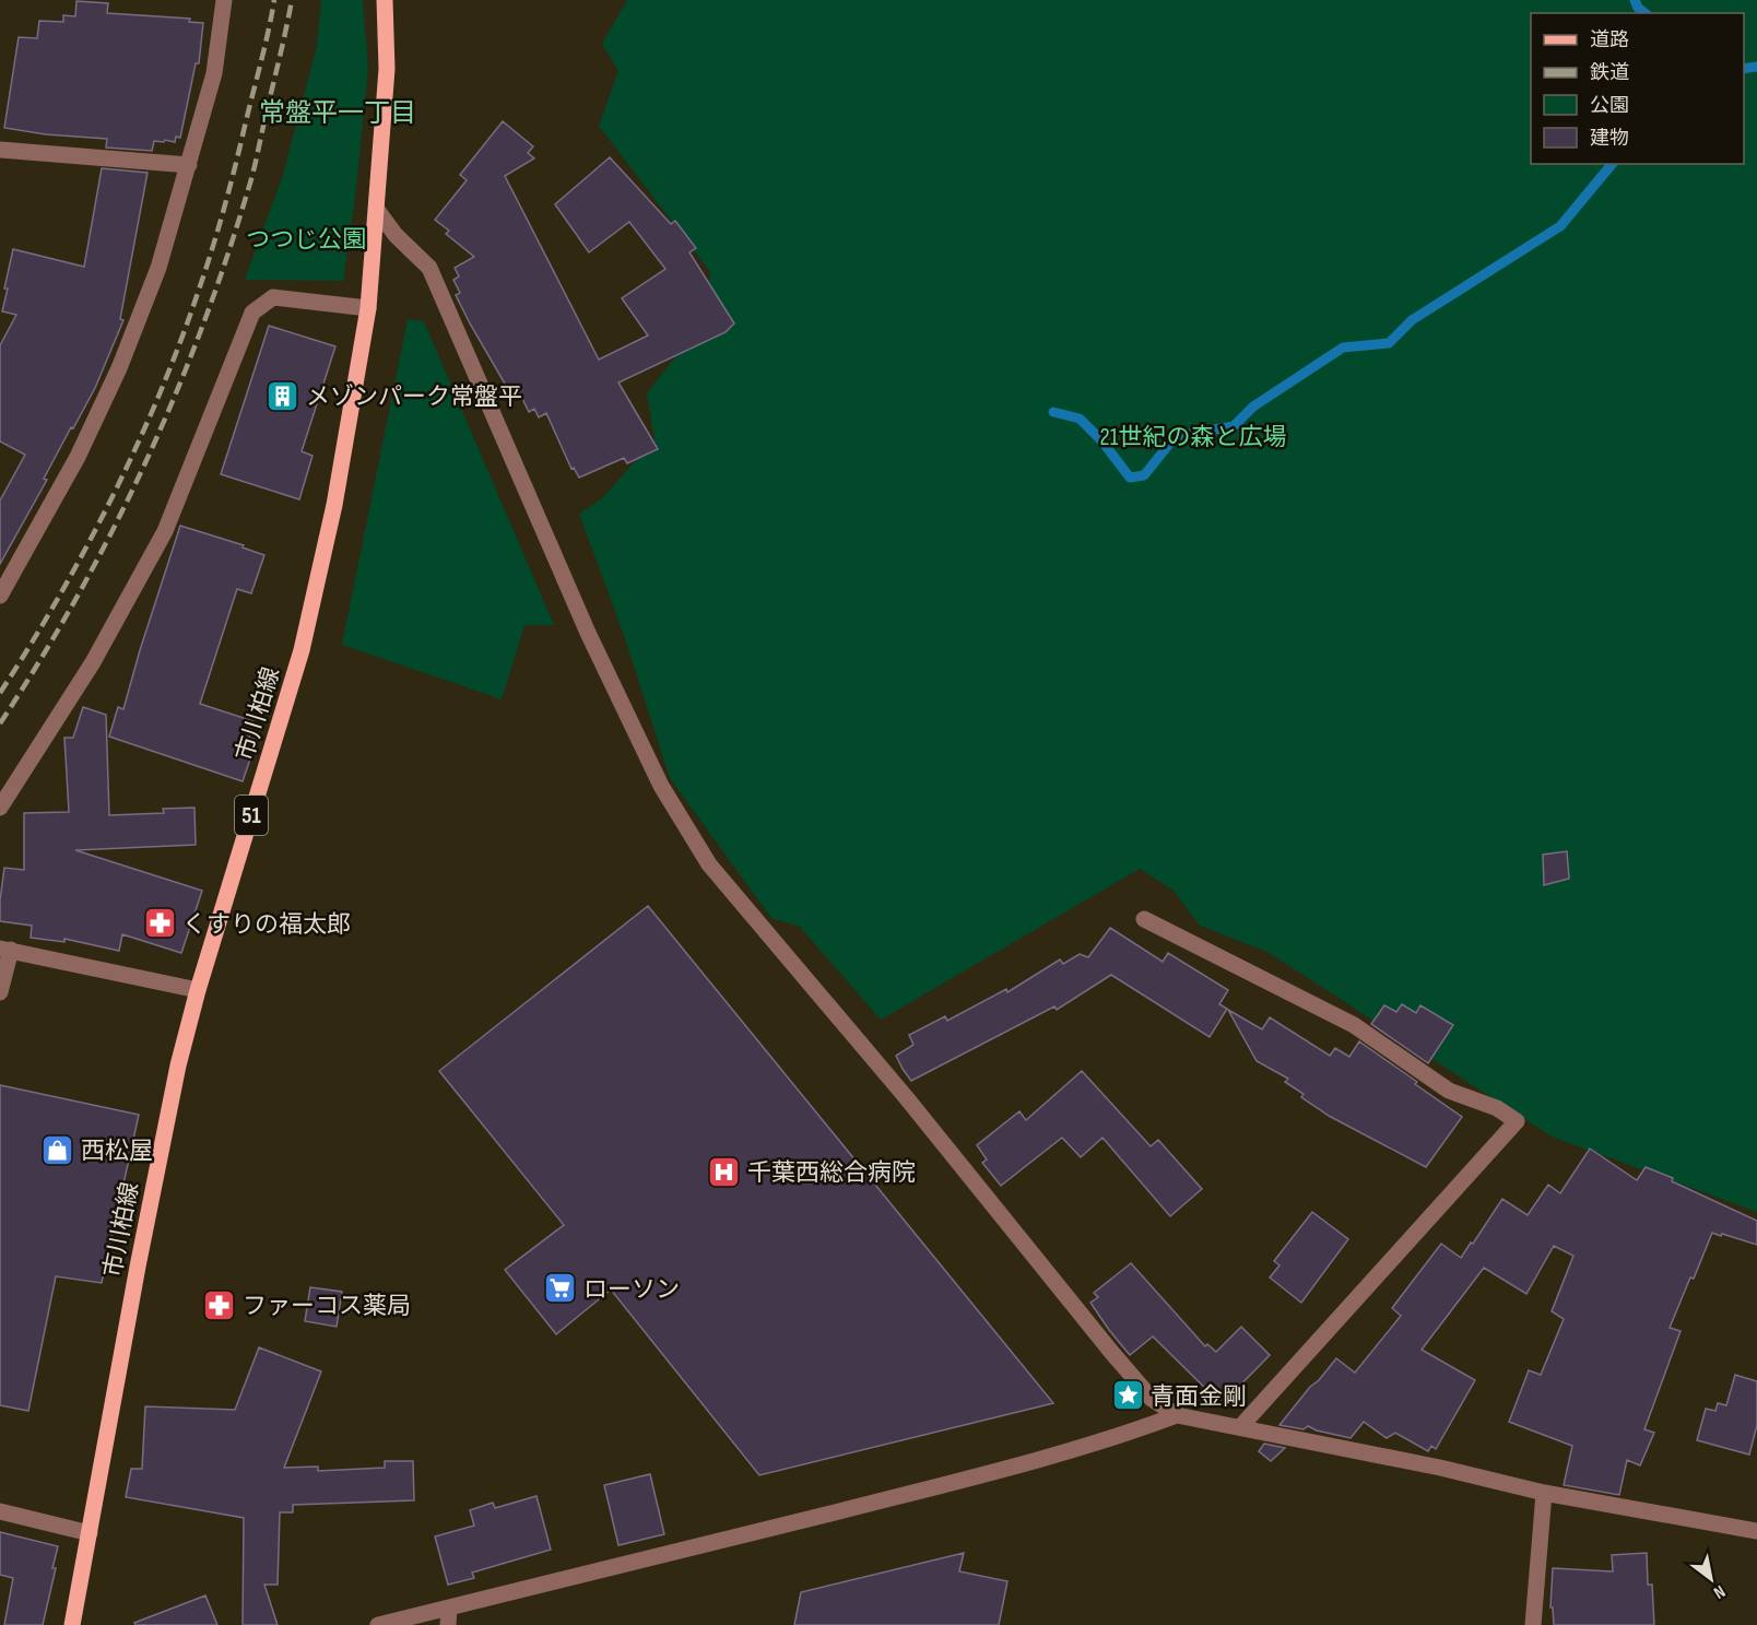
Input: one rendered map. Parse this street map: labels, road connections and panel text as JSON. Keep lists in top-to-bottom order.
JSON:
{
  "streets": {
    "main road": ["市川柏線", "51"]
  },
  "districts": ["常盤平一丁目"],
  "parks": ["つつじ公園", "21世紀の森と広場"],
  "places": {
    "building": ["メゾンパーク常盤平"],
    "pharmacy": ["くすりの福太郎", "ファーコス薬局"],
    "shop": ["西松屋"],
    "hospital": ["千葉西総合病院"],
    "supermarket": ["ローソン"],
    "place": ["青面金剛"]
  },
  "legend": [
    "道路",
    "鉄道",
    "公園",
    "建物"
  ],
  "north": "bottom right"
}
